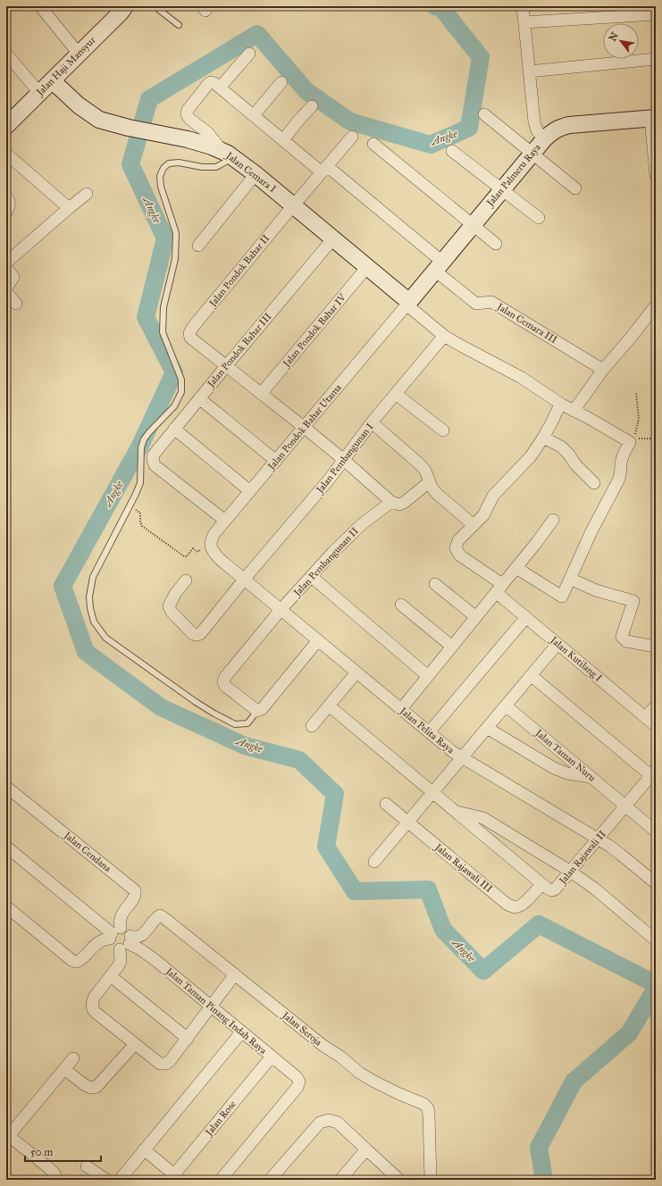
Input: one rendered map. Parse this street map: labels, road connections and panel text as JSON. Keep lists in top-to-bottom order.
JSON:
{
  "streets": {
    "street": [
      "Jalan Haji Mansyur",
      "Jalan Cemara I",
      "Jalan Palmeru Raya",
      "Jalan Pondok Bahar II",
      "Jalan Cemara III",
      "Jalan Pondok Bahar IV",
      "Jalan Pondok Bahar III",
      "Jalan Pondok Bahar Utama",
      "Jalan Pembangunan I",
      "Jalan Pembangunan II",
      "Jalan Kutilang I",
      "Jalan Pelita Raya",
      "Jalan Taman Nuru",
      "Jalan Cendana",
      "Jalan Rajawali II",
      "Jalan Rajawali III",
      "Jalan Taman Pinang Indah Raya",
      "Jalan Seroja",
      "Jalan Rose"
    ]
  },
  "crossings": [
    ["Jalan Haji Mansyur", "Jalan Cemara I"],
    ["Jalan Cemara I", "Jalan Palmeru Raya"],
    ["Jalan Cemara I", "Jalan Pondok Bahar II"],
    ["Jalan Cemara I", "Jalan Pondok Bahar IV"],
    ["Jalan Cemara I", "Jalan Pondok Bahar III"],
    ["Jalan Cemara I", "Jalan Pondok Bahar Utama"],
    ["Jalan Cemara I", "Jalan Pembangunan I"],
    ["Jalan Palmeru Raya", "Jalan Cemara III"],
    ["Jalan Palmeru Raya", "Jalan Pondok Bahar Utama"],
    ["Jalan Pondok Bahar II", "Jalan Cemara III"],
    ["Jalan Pondok Bahar II", "Jalan Pondok Bahar III"],
    ["Jalan Pondok Bahar III", "Jalan Pondok Bahar Utama"],
    ["Jalan Pondok Bahar Utama", "Jalan Pelita Raya"],
    ["Jalan Pembangunan I", "Jalan Pelita Raya"],
    ["Jalan Pembangunan II", "Jalan Pelita Raya"],
    ["Jalan Pelita Raya", "Jalan Rajawali II"],
    ["Jalan Taman Nuru", "Jalan Rajawali II"],
    ["Jalan Rajawali II", "Jalan Rajawali III"],
    ["Jalan Taman Pinang Indah Raya", "Jalan Seroja"],
    ["Jalan Taman Pinang Indah Raya", "Jalan Rose"]
  ],
  "water": ["Angke"],
  "scale_bar": "50 m",
  "north": "top left"
}
